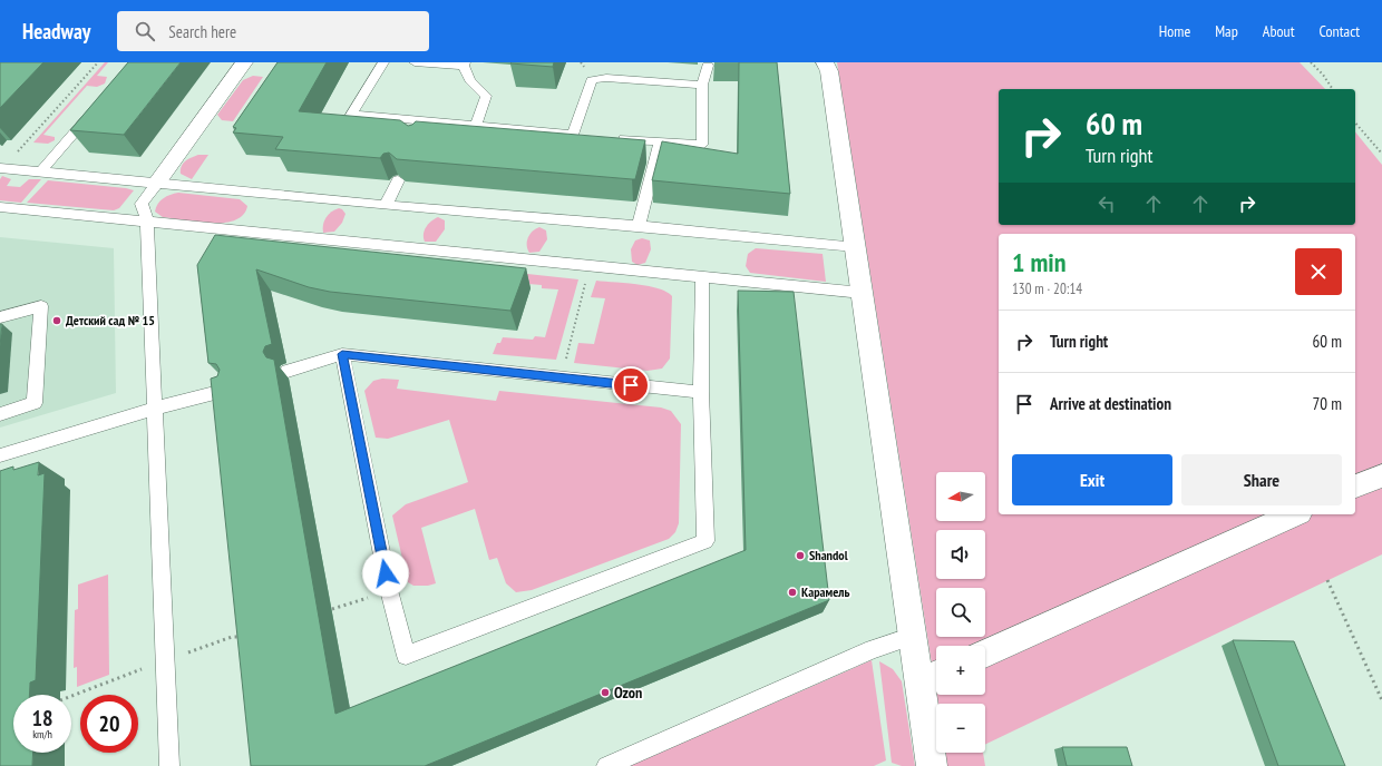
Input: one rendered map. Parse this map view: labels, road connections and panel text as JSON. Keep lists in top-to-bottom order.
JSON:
{
  "places": [
    "Детский сад № 15",
    "Shandol",
    "Карамель",
    "Ozon"
  ],
  "north": "left",
  "page": {
    "header": "Headway",
    "search": "Search here",
    "nav": [
      "Home",
      "Map",
      "About",
      "Contact"
    ],
    "turn": ["60 m", "Turn right"],
    "heading": ["1 min", "130 m · 20:14"],
    "list": [
      {
        "name": "Turn right",
        "value": "60 m"
      },
      {
        "name": "Arrive at destination",
        "value": "70 m"
      }
    ],
    "buttons": ["Exit", "Share"],
    "map_buttons": ["+", "−"],
    "speed": "18 km/h",
    "limit": "20"
  }
}
